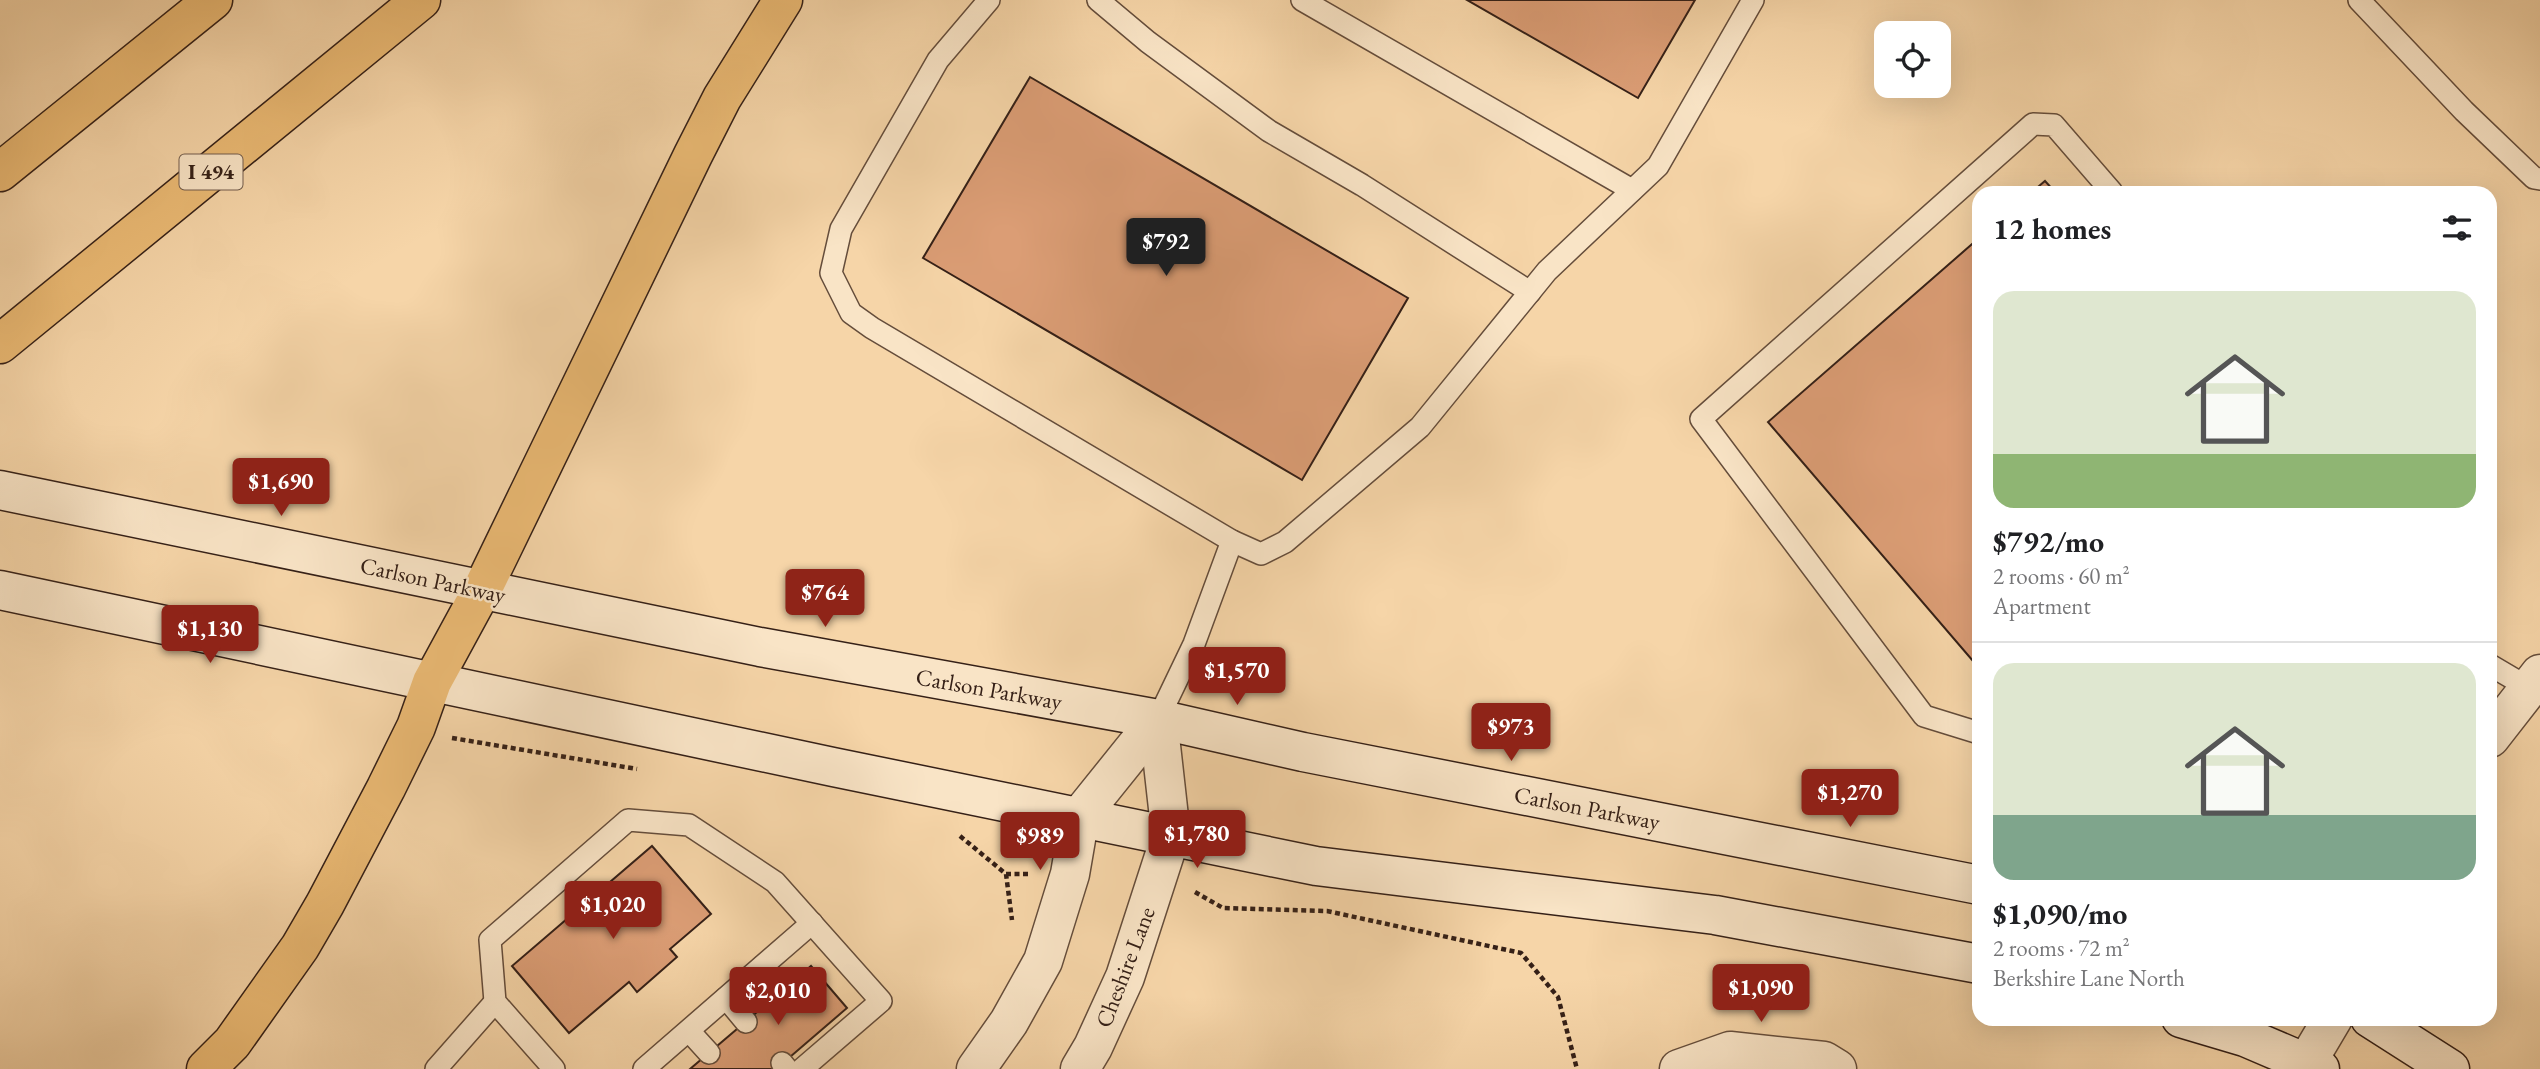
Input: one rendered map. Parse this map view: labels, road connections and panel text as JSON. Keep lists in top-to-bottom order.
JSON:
{
  "streets": {
    "highway": ["I 494"],
    "main road": ["Carlson Parkway", "Cheshire Lane"]
  },
  "crossings": [
    ["Carlson Parkway", "Cheshire Lane"]
  ],
  "page": {
    "heading": "12 homes",
    "price": [
      "$792",
      "$1,690",
      "$764",
      "$1,130",
      "$1,570",
      "$973",
      "$1,270",
      "$1,780",
      "$989",
      "$1,020",
      "$1,090",
      "$2,010"
    ],
    "list": [
      {
        "name": "$792/mo",
        "note": "2 rooms · 60 m² · Apartment"
      },
      {
        "name": "$1,090/mo",
        "note": "2 rooms · 72 m² · Berkshire Lane North"
      }
    ]
  }
}
